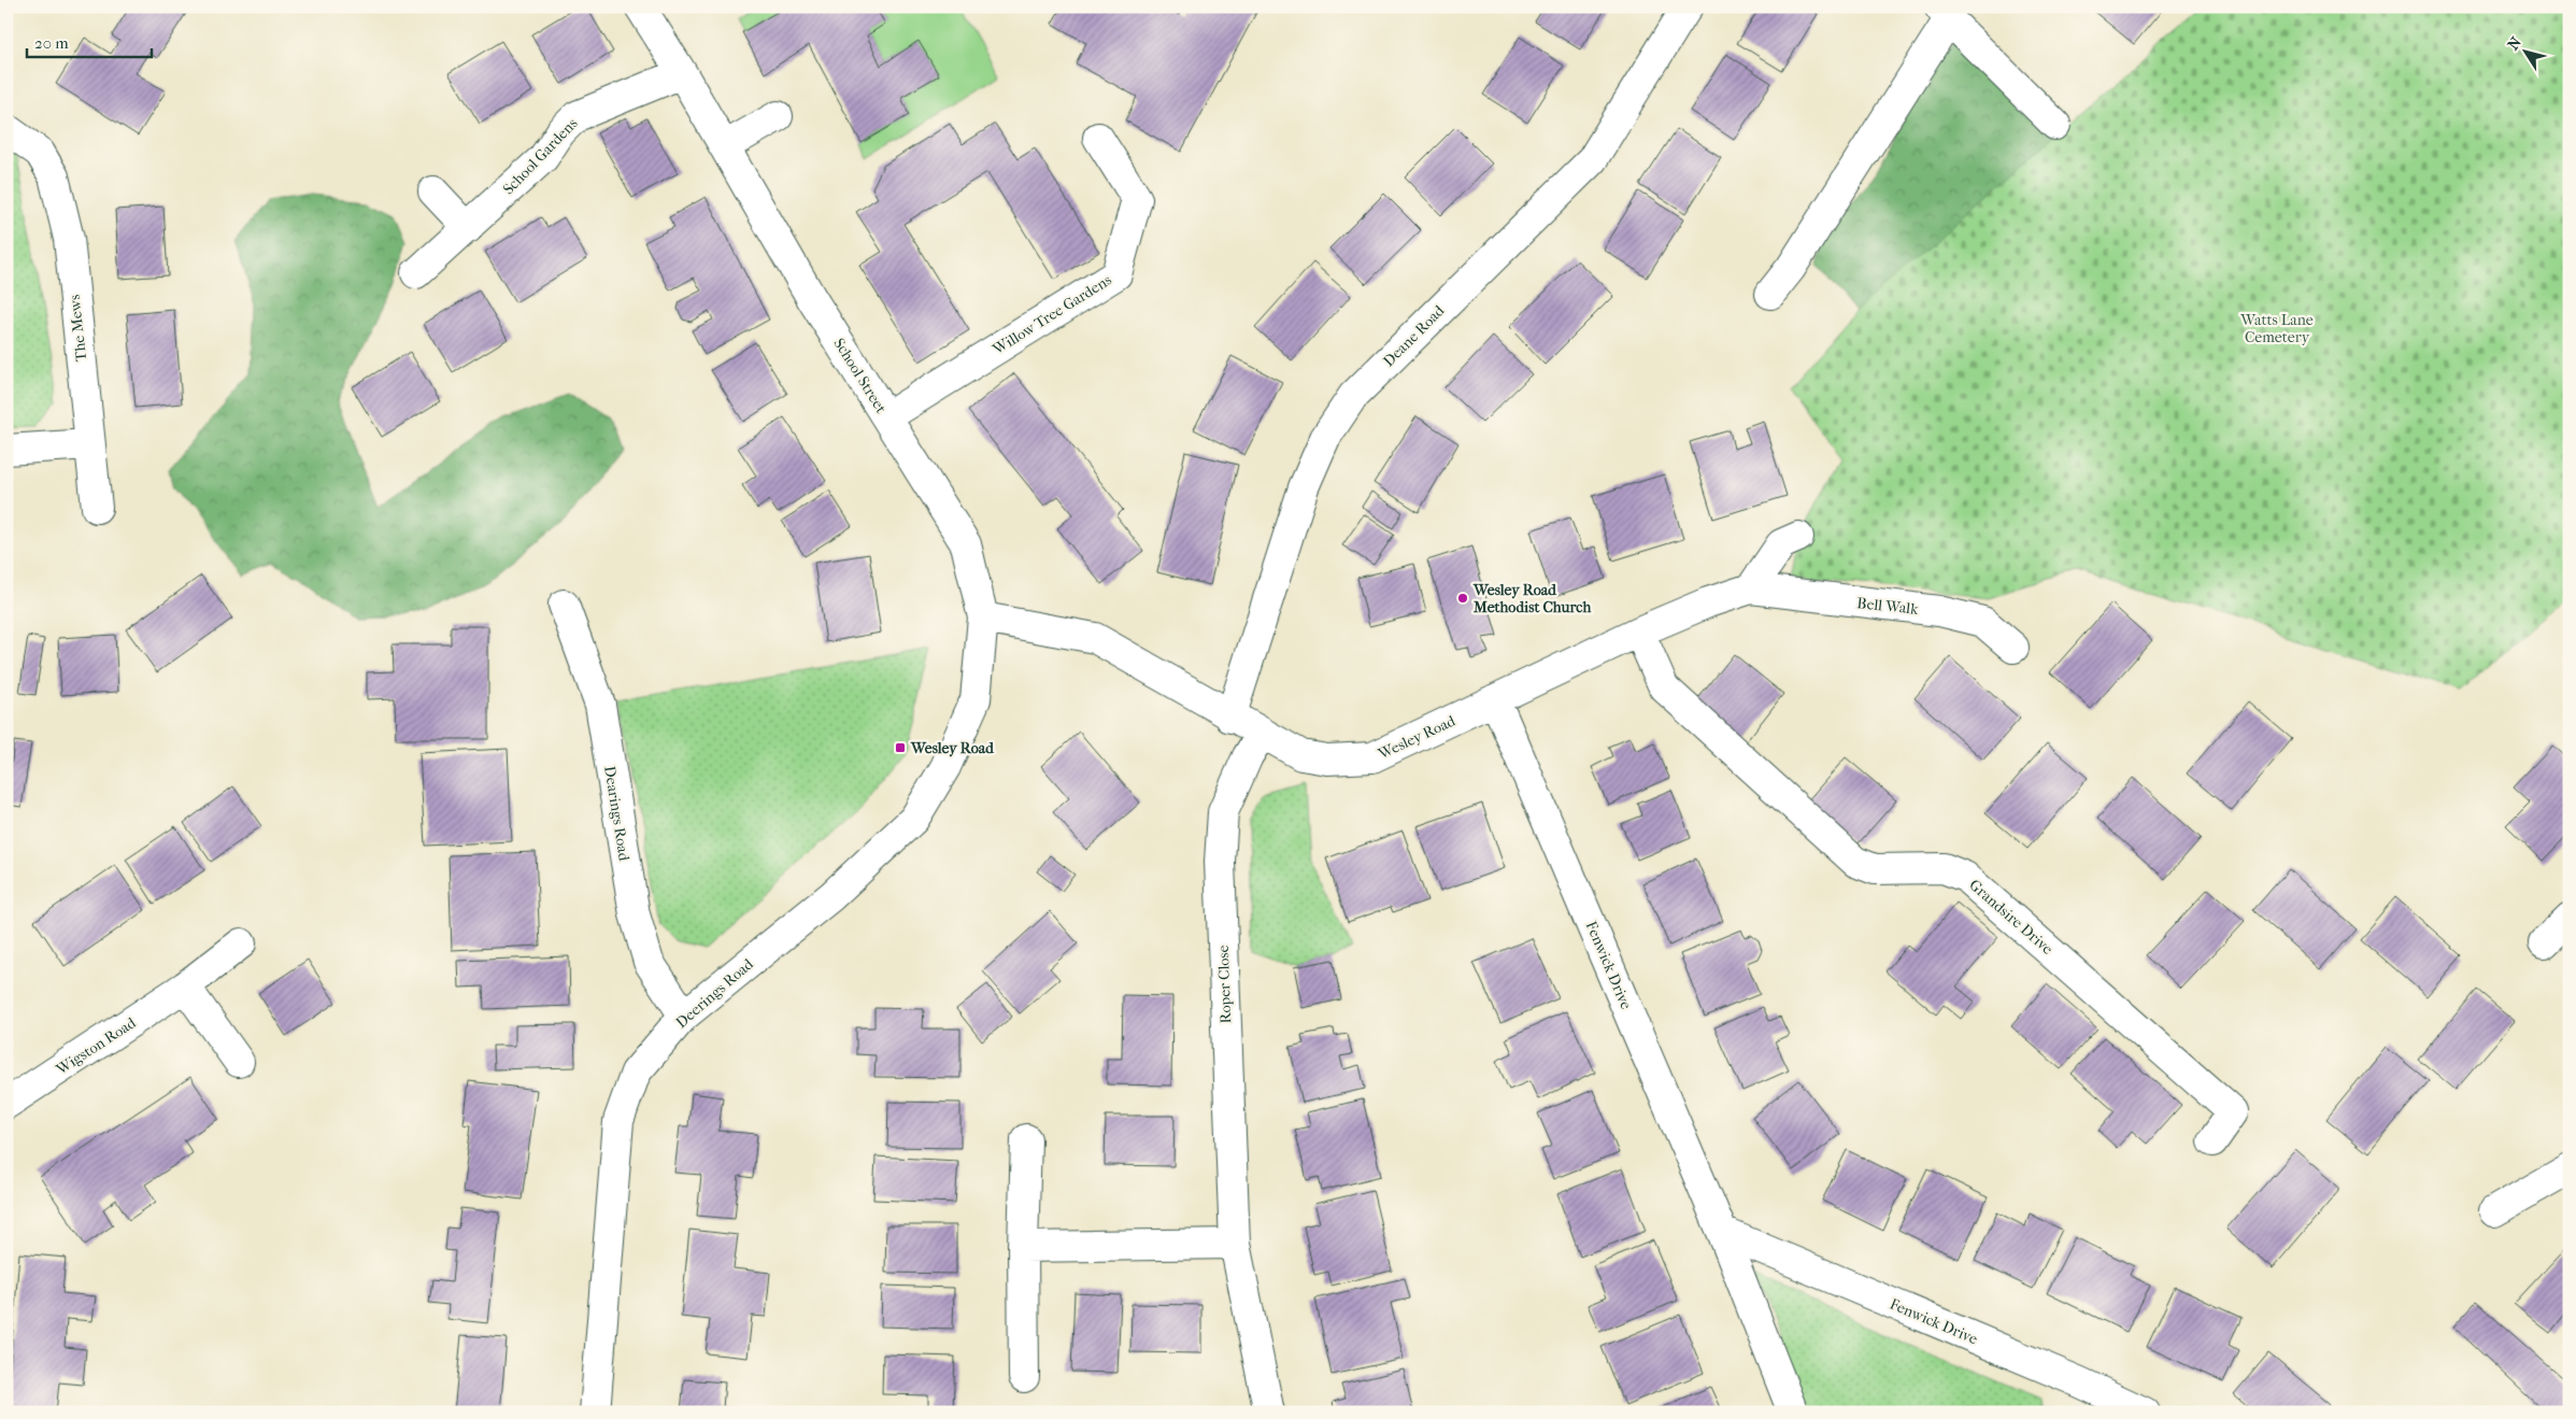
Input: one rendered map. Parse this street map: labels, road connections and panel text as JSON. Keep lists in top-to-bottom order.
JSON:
{
  "streets": {
    "street": [
      "School Gardens",
      "Willow Tree Gardens",
      "The Mews",
      "Deane Road",
      "School Street",
      "Bell Walk",
      "Wesley Road",
      "Dearings Road",
      "Grandsire Drive",
      "Fenwick Drive",
      "Roper Close",
      "Deerings Road",
      "Wigston Road"
    ]
  },
  "crossings": [
    ["School Gardens", "School Street"],
    ["Willow Tree Gardens", "School Street"],
    ["Deane Road", "Wesley Road"],
    ["School Street", "Wesley Road"],
    ["School Street", "Deerings Road"],
    ["Bell Walk", "Wesley Road"],
    ["Wesley Road", "Grandsire Drive"],
    ["Wesley Road", "Fenwick Drive"],
    ["Wesley Road", "Roper Close"],
    ["Dearings Road", "Deerings Road"]
  ],
  "parks": ["Watts Lane Cemetery"],
  "places": {
    "other": ["Wesley Road Methodist Church"],
    "transit": ["Wesley Road"]
  },
  "scale_bar": "20 m",
  "north": "top left"
}
